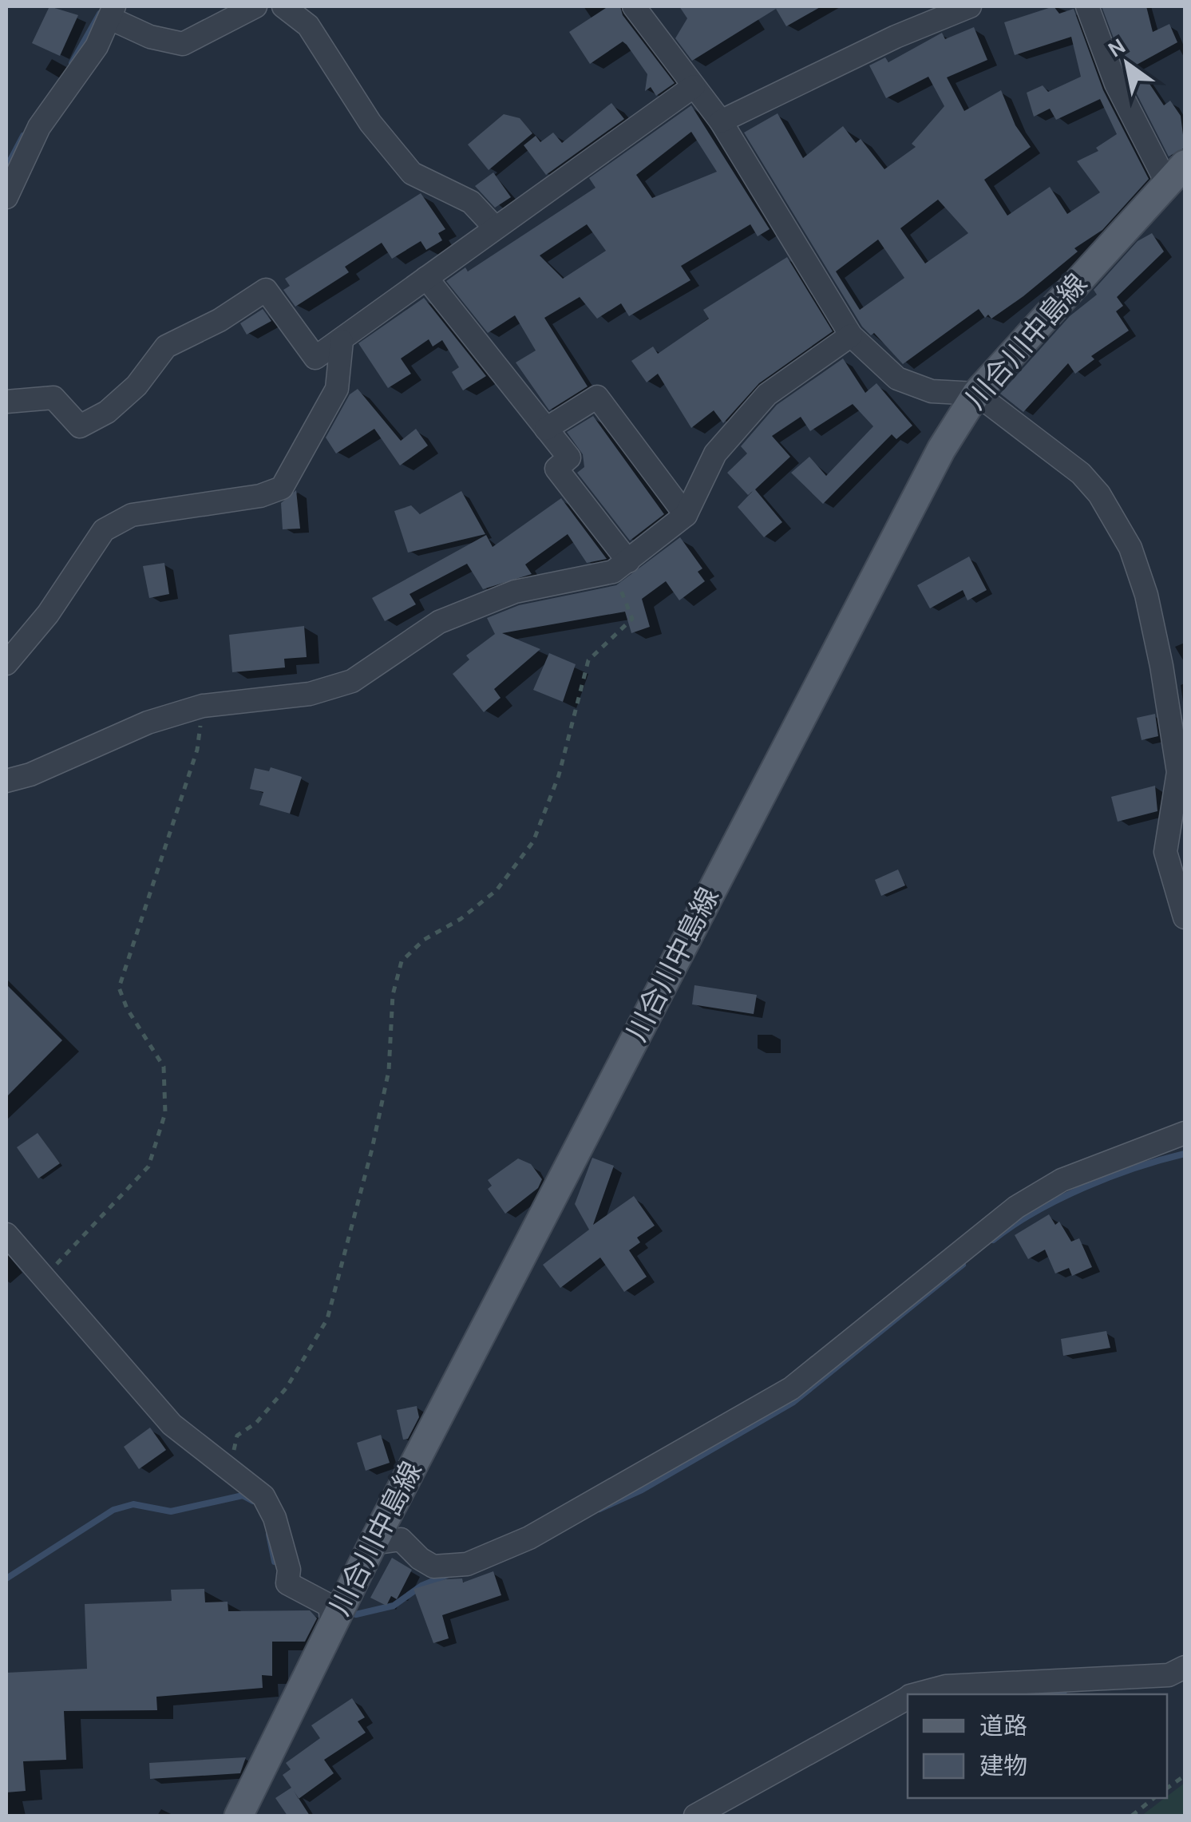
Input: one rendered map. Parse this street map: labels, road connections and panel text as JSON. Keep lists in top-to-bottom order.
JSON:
{
  "streets": {
    "main road": ["川合川中島線"]
  },
  "legend": ["道路", "建物"],
  "north": "top left"
}
